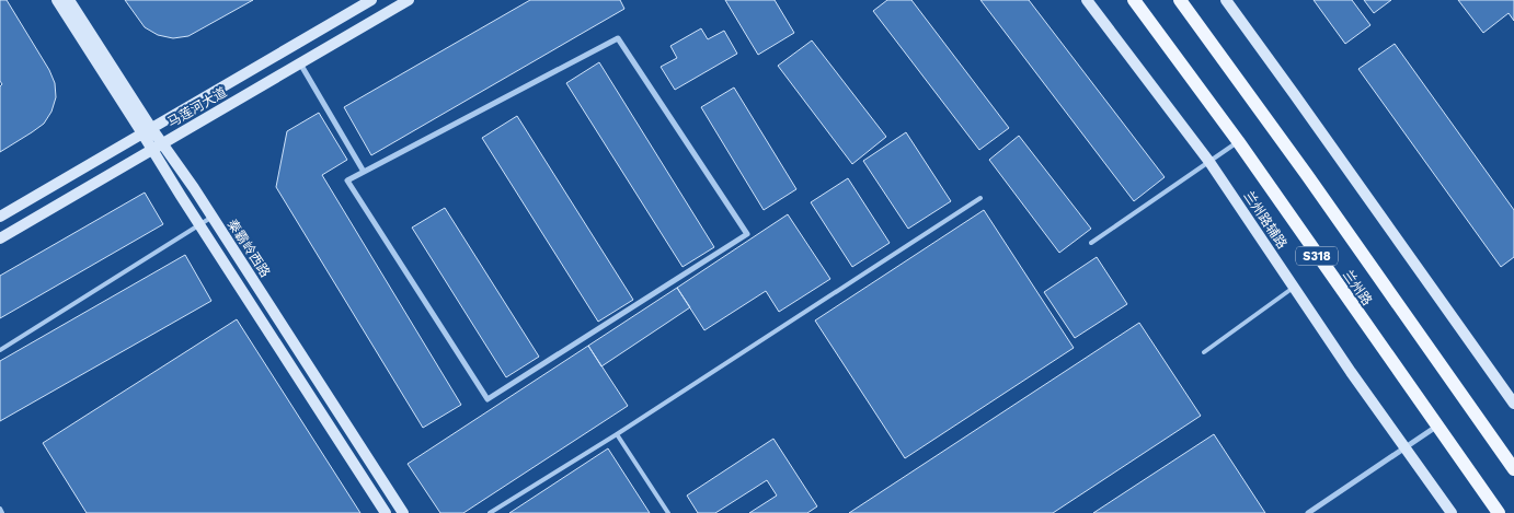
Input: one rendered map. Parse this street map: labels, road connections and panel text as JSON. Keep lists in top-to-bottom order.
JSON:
{
  "streets": {
    "main road": ["S318", "兰州路"],
    "street": ["马莲河大道", "兰州路辅路", "秦霸岭西路"]
  },
  "crossings": [
    ["马莲河大道", "秦霸岭西路"]
  ]
}
